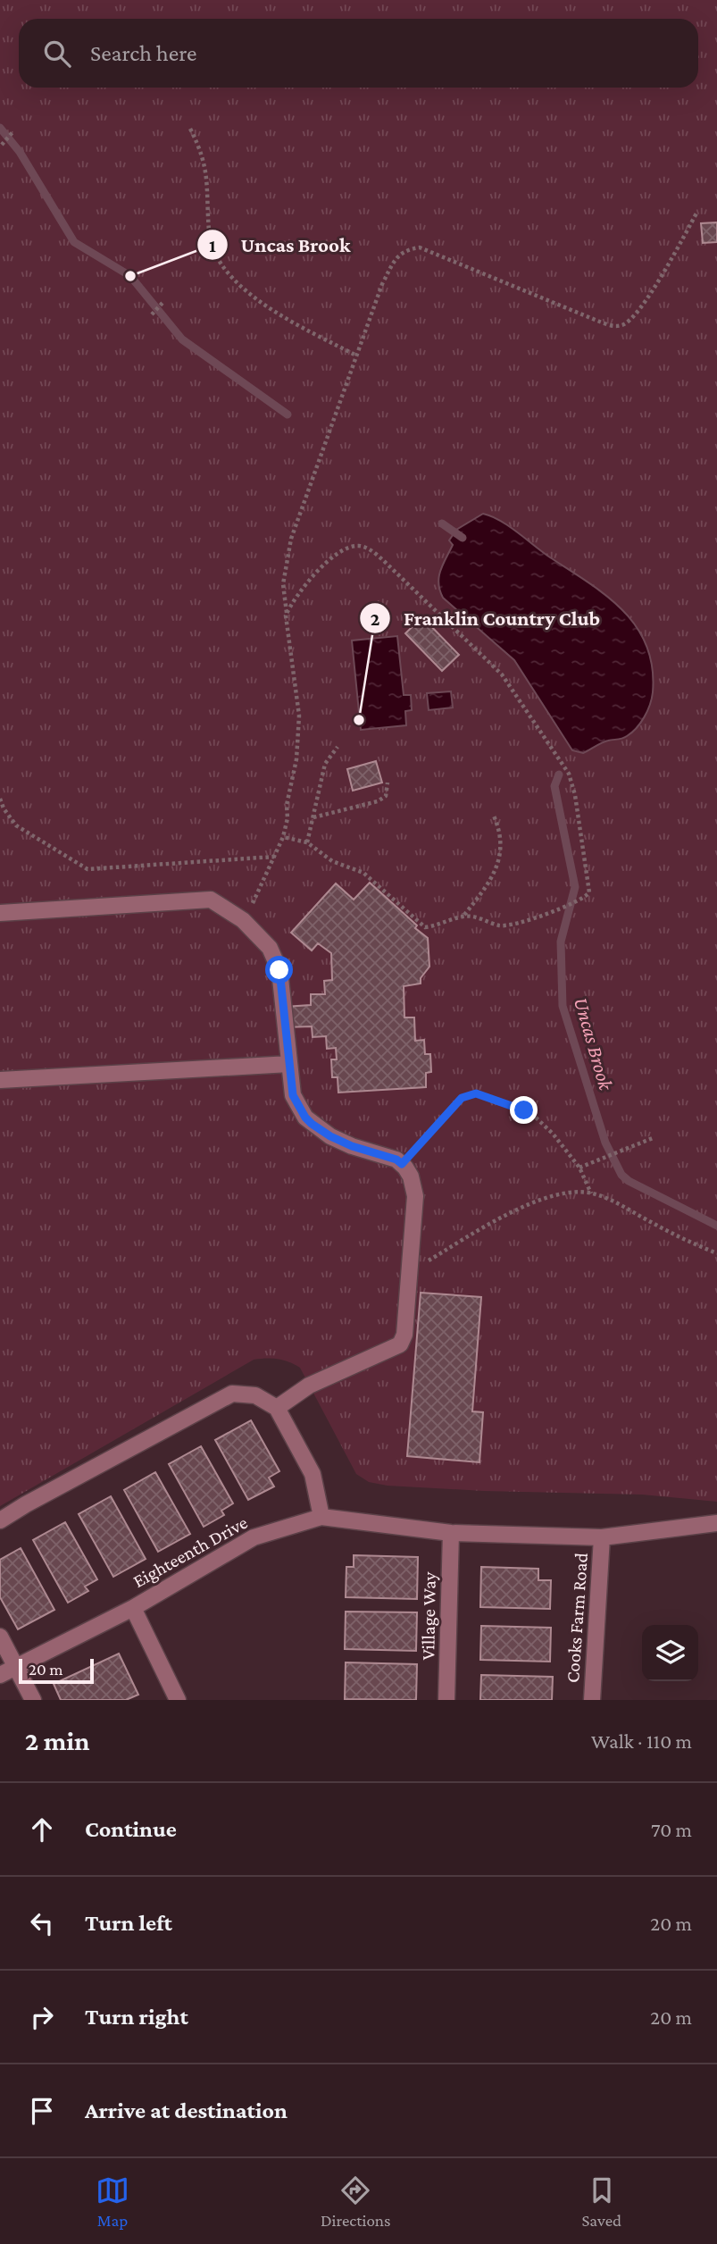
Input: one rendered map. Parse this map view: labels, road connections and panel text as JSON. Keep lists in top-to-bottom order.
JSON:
{
  "streets": {
    "street": ["Eighteenth Drive", "Village Way", "Cooks Farm Road"]
  },
  "crossings": [
    ["Eighteenth Drive", "Village Way"],
    ["Eighteenth Drive", "Cooks Farm Road"],
    ["Village Way", "Cooks Farm Road"]
  ],
  "water": ["Uncas Brook"],
  "places": ["Uncas Brook", "Franklin Country Club"],
  "scale_bar": "20 m",
  "page": {
    "search": "Search here",
    "scale": "20 m",
    "heading": ["2 min", "Walk · 110 m"],
    "list": [
      ["Continue", "70 m"],
      ["Turn left", "20 m"],
      ["Turn right", "20 m"],
      "Arrive at destination"
    ],
    "nav": ["Map", "Directions", "Saved"]
  }
}
